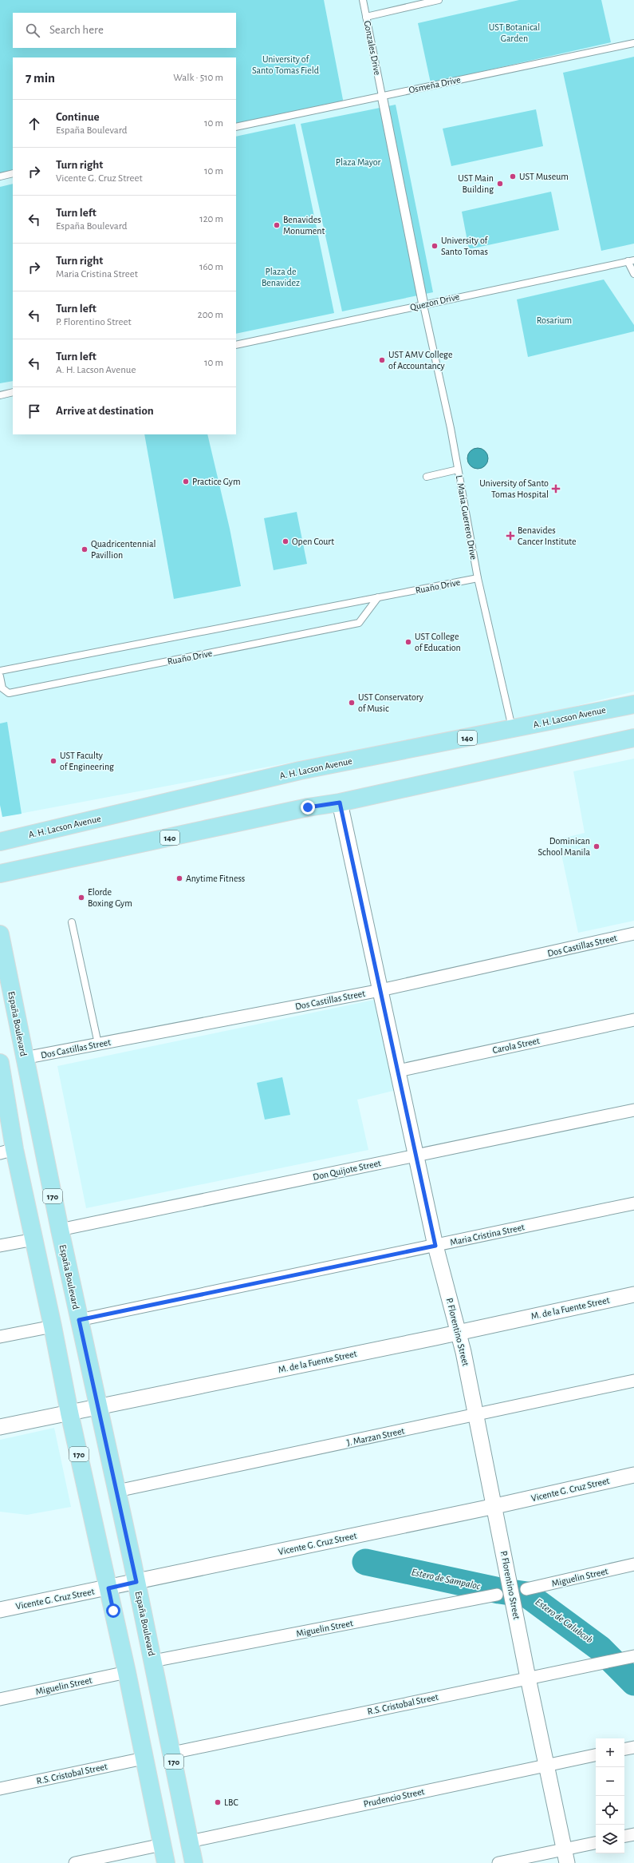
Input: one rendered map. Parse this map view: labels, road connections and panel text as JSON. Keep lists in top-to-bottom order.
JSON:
{
  "streets": {
    "main road": [
      "A. H. Lacson Avenue",
      "140",
      "España Boulevard",
      "170"
    ],
    "street": [
      "Dos Castillas Street",
      "Carola Street",
      "Don Quijote Street",
      "Maria Cristina Street",
      "M. de la Fuente Street",
      "P. Florentino Street",
      "J. Marzan Street",
      "Vicente G. Cruz Street",
      "Miguelin Street",
      "R.S. Cristobal Street",
      "Prudencio Street"
    ],
    "lane": [
      "Gonzales Drive",
      "Osmeña Drive",
      "Quezon Drive",
      "L. Maria Guerrero Drive",
      "Ruaño Drive"
    ]
  },
  "crossings": [
    ["Gonzales Drive", "Osmeña Drive"],
    ["Quezon Drive", "L. Maria Guerrero Drive"],
    ["L. Maria Guerrero Drive", "Ruaño Drive"],
    ["L. Maria Guerrero Drive", "A. H. Lacson Avenue"],
    ["140", "P. Florentino Street"],
    ["Dos Castillas Street", "España Boulevard"],
    ["Dos Castillas Street", "P. Florentino Street"],
    ["España Boulevard", "Don Quijote Street"],
    ["España Boulevard", "Maria Cristina Street"],
    ["España Boulevard", "M. de la Fuente Street"],
    ["España Boulevard", "J. Marzan Street"],
    ["España Boulevard", "Vicente G. Cruz Street"],
    ["España Boulevard", "Miguelin Street"],
    ["España Boulevard", "R.S. Cristobal Street"],
    ["España Boulevard", "Prudencio Street"],
    ["Carola Street", "P. Florentino Street"],
    ["Don Quijote Street", "P. Florentino Street"],
    ["170", "M. de la Fuente Street"],
    ["170", "Vicente G. Cruz Street"],
    ["170", "Miguelin Street"],
    ["170", "R.S. Cristobal Street"],
    ["Maria Cristina Street", "P. Florentino Street"],
    ["M. de la Fuente Street", "P. Florentino Street"],
    ["P. Florentino Street", "J. Marzan Street"],
    ["P. Florentino Street", "Vicente G. Cruz Street"],
    ["P. Florentino Street", "R.S. Cristobal Street"],
    ["P. Florentino Street", "Prudencio Street"]
  ],
  "water": ["Estero de Sampaloc", "Estero de Calubcob"],
  "parks": [
    "UST Botanical Garden",
    "University of Santo Tomas Field",
    "Plaza Mayor",
    "Plaza de Benavidez",
    "Rosarium"
  ],
  "places": {
    "other": [
      "UST Museum",
      "UST Main Building",
      "Benavides Monument",
      "University of Santo Tomas",
      "UST AMV College of Accountancy",
      "Practice Gym",
      "Open Court",
      "Quadricentennial Pavillion",
      "UST College of Education",
      "UST Conservatory of Music",
      "UST Faculty of Engineering",
      "Dominican School Manila",
      "Anytime Fitness",
      "Elorde Boxing Gym",
      "LBC"
    ],
    "health": ["University of Santo Tomas Hospital", "Benavides Cancer Institute"]
  },
  "page": {
    "search": "Search here",
    "heading": ["7 min", "Walk · 510 m"],
    "list": [
      ["Continue", "España Boulevard", "10 m"],
      ["Turn right", "Vicente G. Cruz Street", "10 m"],
      ["Turn left", "España Boulevard", "120 m"],
      ["Turn right", "Maria Cristina Street", "160 m"],
      ["Turn left", "P. Florentino Street", "200 m"],
      ["Turn left", "A. H. Lacson Avenue", "10 m"],
      "Arrive at destination"
    ],
    "map_buttons": ["+", "−"]
  }
}
